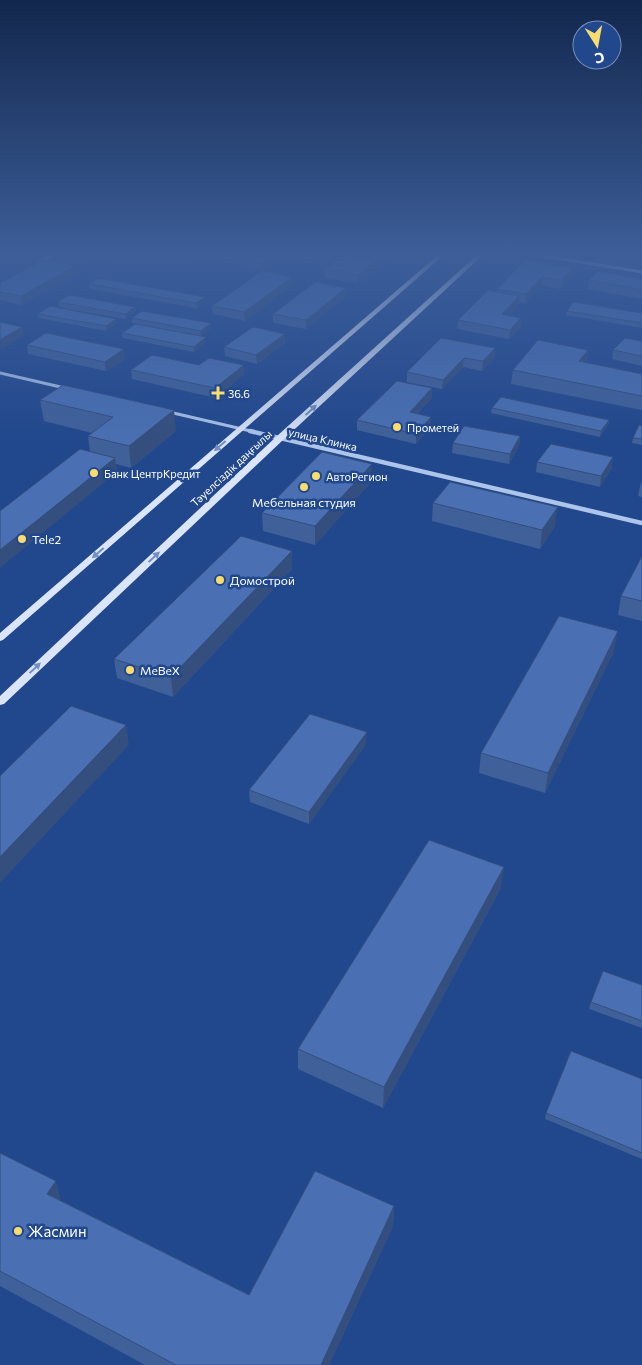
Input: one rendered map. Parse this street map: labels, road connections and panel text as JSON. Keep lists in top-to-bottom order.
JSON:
{
  "streets": {
    "street": ["улица Клинка", "Тәуелсіздік даңғылы"]
  },
  "crossings": [
    ["улица Клинка", "Тәуелсіздік даңғылы"]
  ],
  "places": {
    "health": ["36.6"],
    "other": [
      "Прометей",
      "Банк ЦентрКредит",
      "АвтоРегион",
      "Мебельная студия",
      "Tele2",
      "Домострой",
      "MeBeX",
      "Жасмин"
    ]
  },
  "north": "bottom"
}
